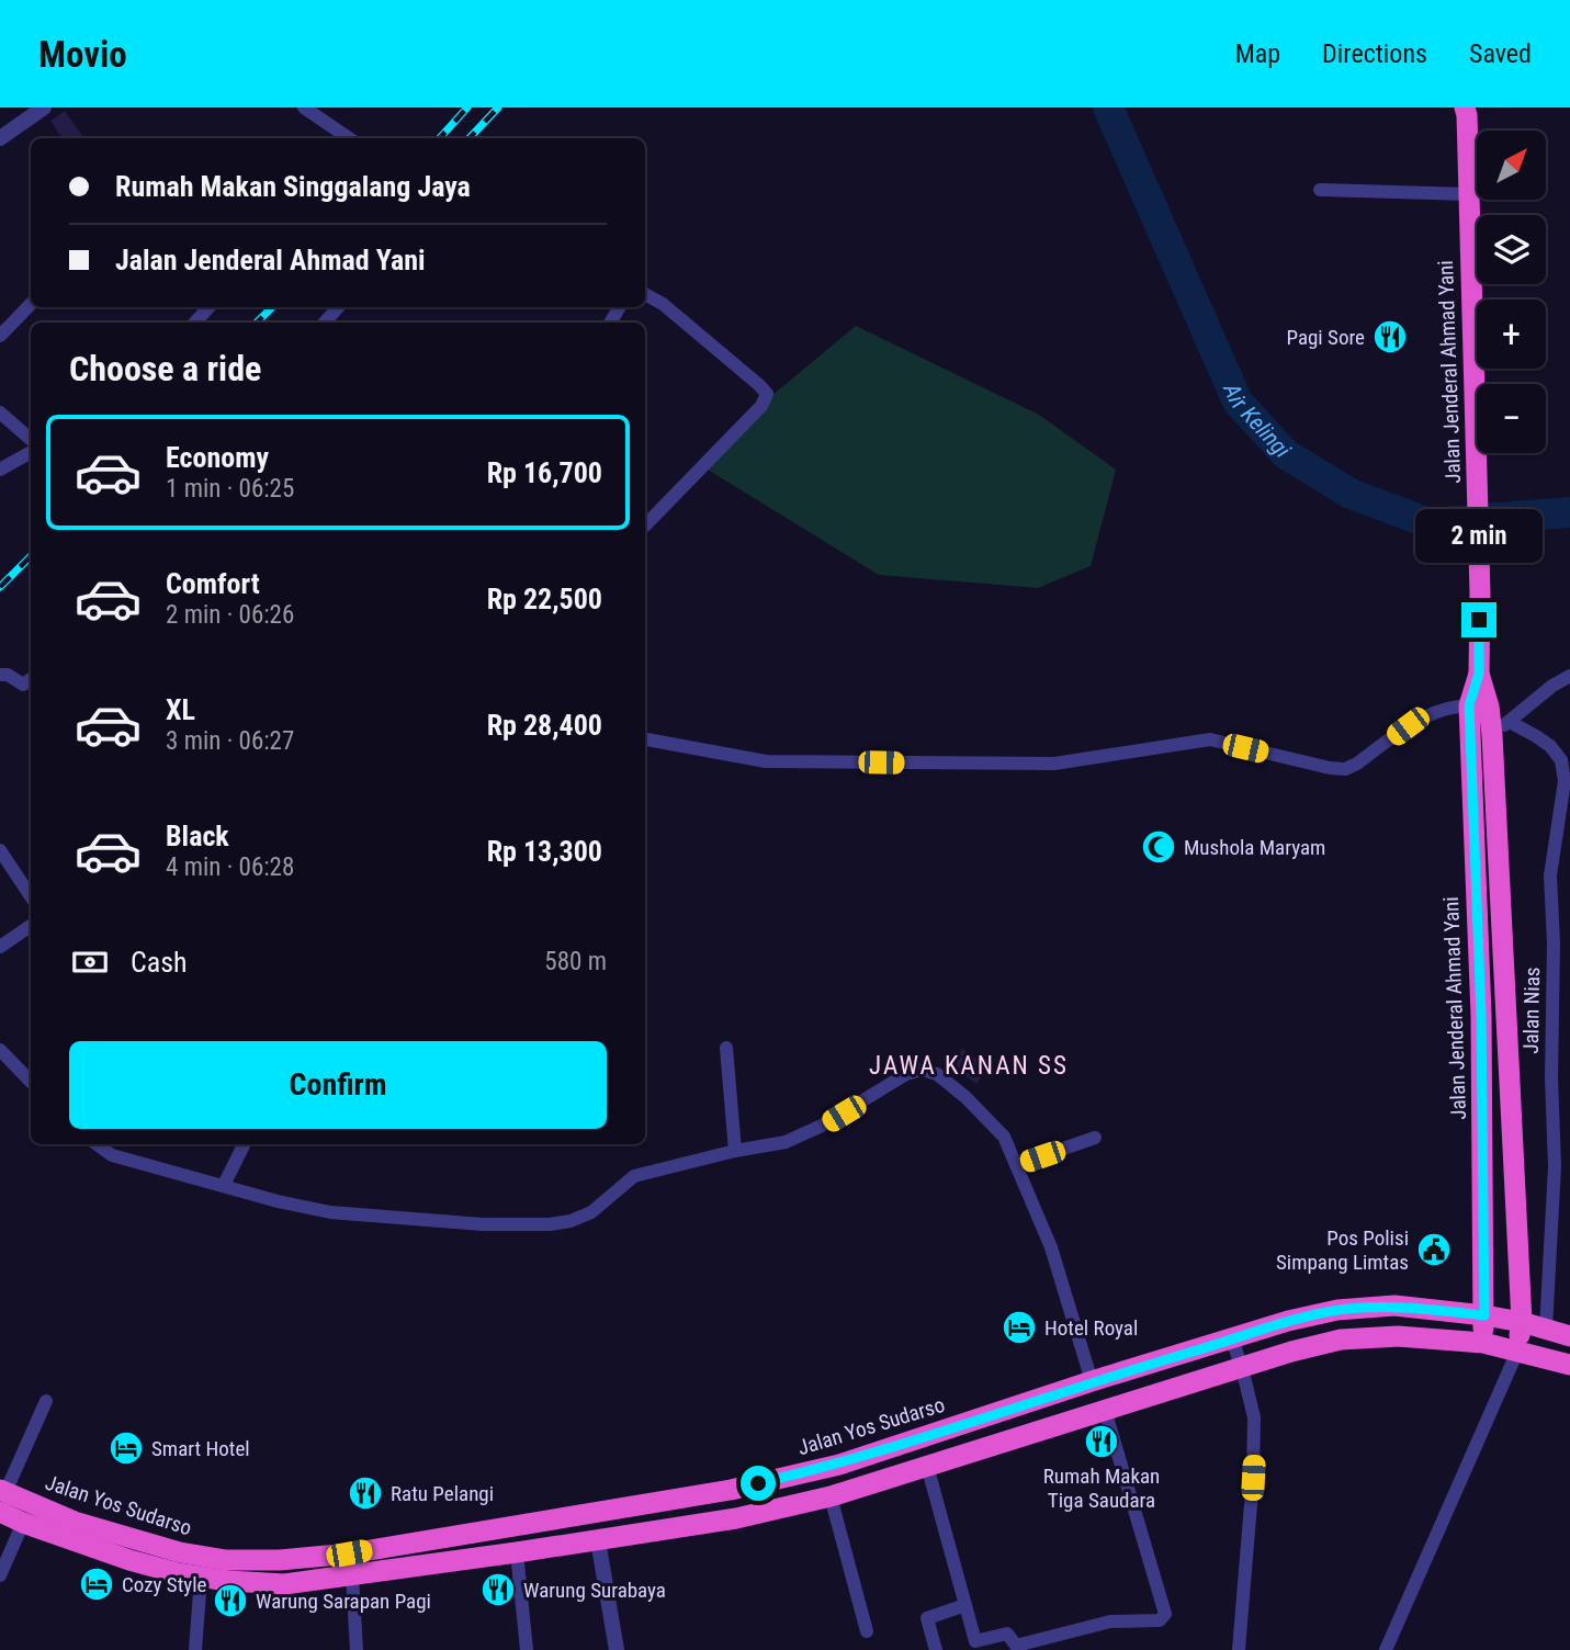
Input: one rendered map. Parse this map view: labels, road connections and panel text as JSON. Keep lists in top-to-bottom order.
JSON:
{
  "streets": {
    "highway": ["Jalan Jenderal Ahmad Yani", "Jalan Yos Sudarso"],
    "street": ["Jalan Nias"]
  },
  "crossings": [
    ["Jalan Jenderal Ahmad Yani", "Jalan Yos Sudarso"],
    ["Jalan Nias", "Jalan Yos Sudarso"]
  ],
  "districts": ["JAWA KANAN SS"],
  "water": ["Air Kelingi"],
  "places": {
    "restaurant": [
      "Pagi Sore",
      "Rumah Makan Tiga Saudara",
      "Ratu Pelangi",
      "Warung Surabaya",
      "Warung Sarapan Pagi"
    ],
    "mosque": ["Mushola Maryam"],
    "public building": ["Pos Polisi Simpang Limtas"],
    "hotel": ["Hotel Royal", "Smart Hotel", "Cozy Style"]
  },
  "north": "top right",
  "page": {
    "header": "Movio",
    "nav": ["Map", "Directions", "Saved"],
    "map_buttons": ["+", "−"],
    "banner": ["Rumah Makan Singgalang Jaya", "Jalan Jenderal Ahmad Yani"],
    "heading": "Choose a ride",
    "list": [
      {
        "name": "Economy",
        "note": "1 min · 06:25",
        "value": "Rp 16,700"
      },
      {
        "name": "Comfort",
        "note": "2 min · 06:26",
        "value": "Rp 22,500"
      },
      {
        "name": "XL",
        "note": "3 min · 06:27",
        "value": "Rp 28,400"
      },
      {
        "name": "Black",
        "note": "4 min · 06:28",
        "value": "Rp 13,300"
      }
    ],
    "bubble": "2 min",
    "pay": ["Cash", "580 m"],
    "buttons": "Confirm"
  }
}
